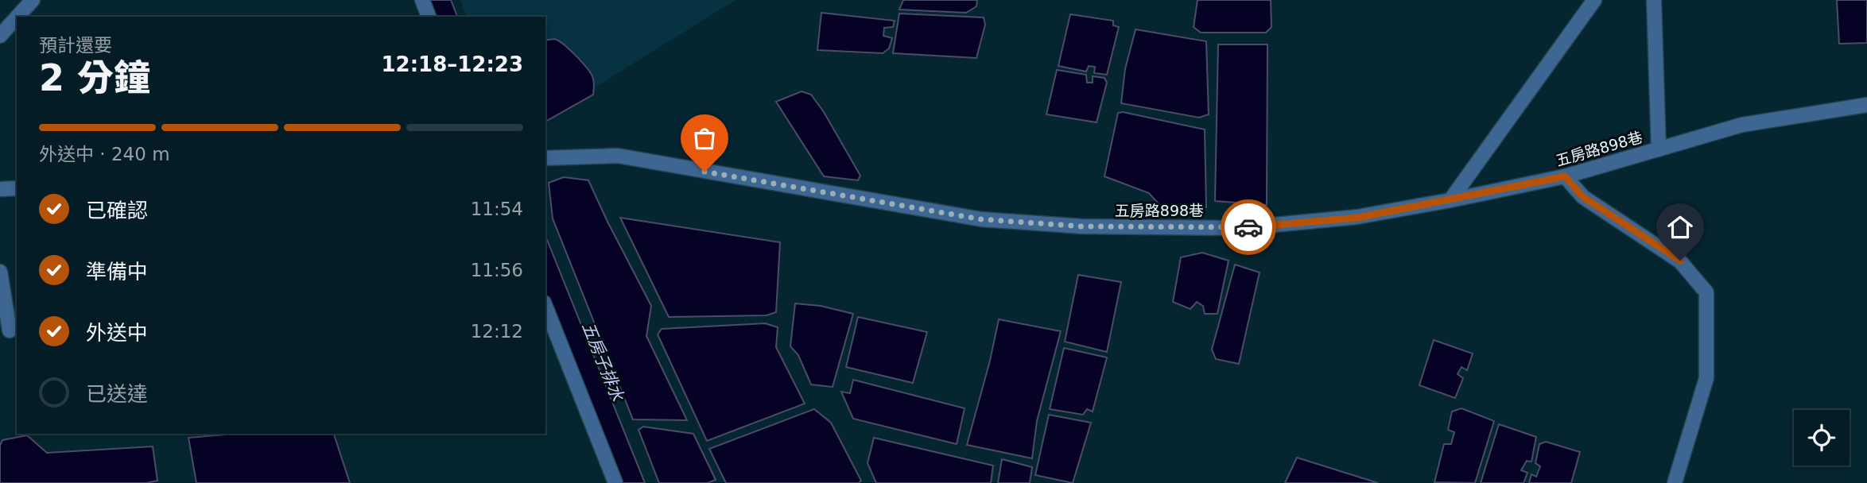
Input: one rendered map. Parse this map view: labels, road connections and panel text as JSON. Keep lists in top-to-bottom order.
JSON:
{
  "streets": {
    "street": ["五房路898巷"]
  },
  "water": ["五房子排水"],
  "page": {
    "heading": ["2 分鐘", "預計還要", "12:18–12:23"],
    "bar": "外送中 · 240 m",
    "list": [
      ["已確認", "11:54"],
      ["準備中", "11:56"],
      ["外送中", "12:12"],
      "已送達"
    ]
  }
}
